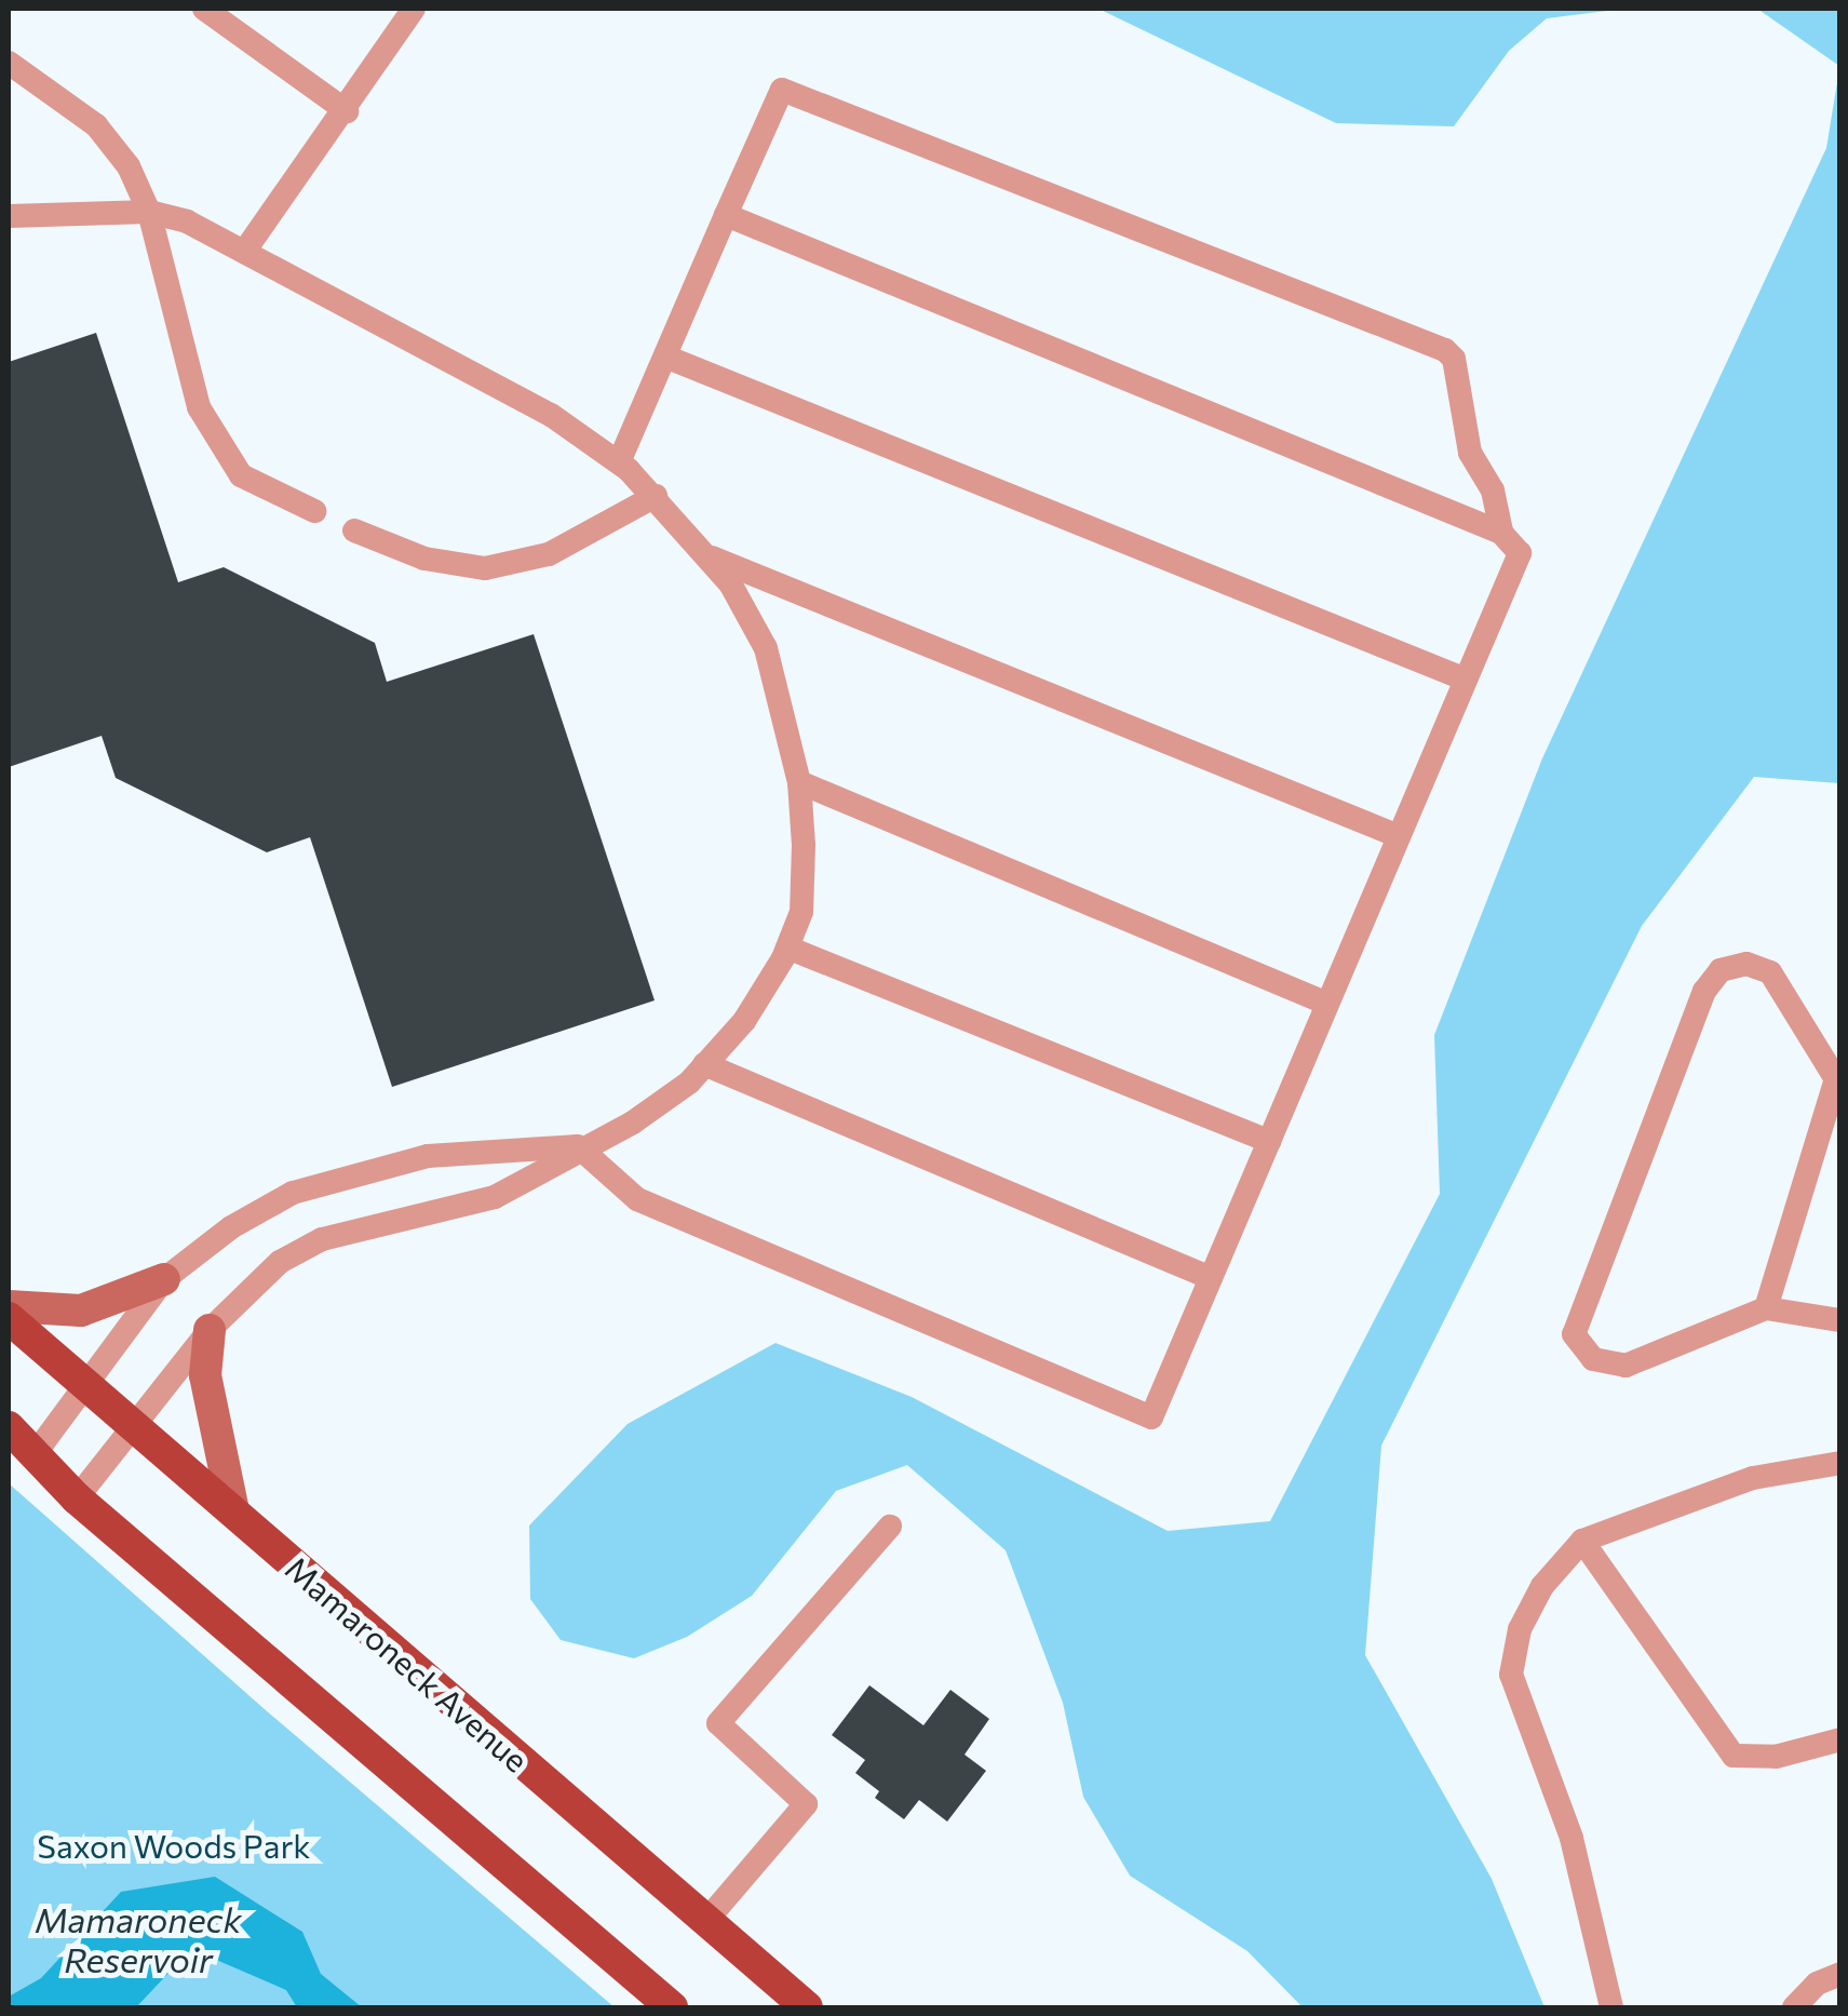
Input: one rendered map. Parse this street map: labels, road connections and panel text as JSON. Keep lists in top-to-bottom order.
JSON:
{
  "streets": {
    "main road": ["Mamaroneck Avenue"]
  },
  "water": ["Mamaroneck Reservoir"],
  "parks": ["Saxon Woods Park"]
}
